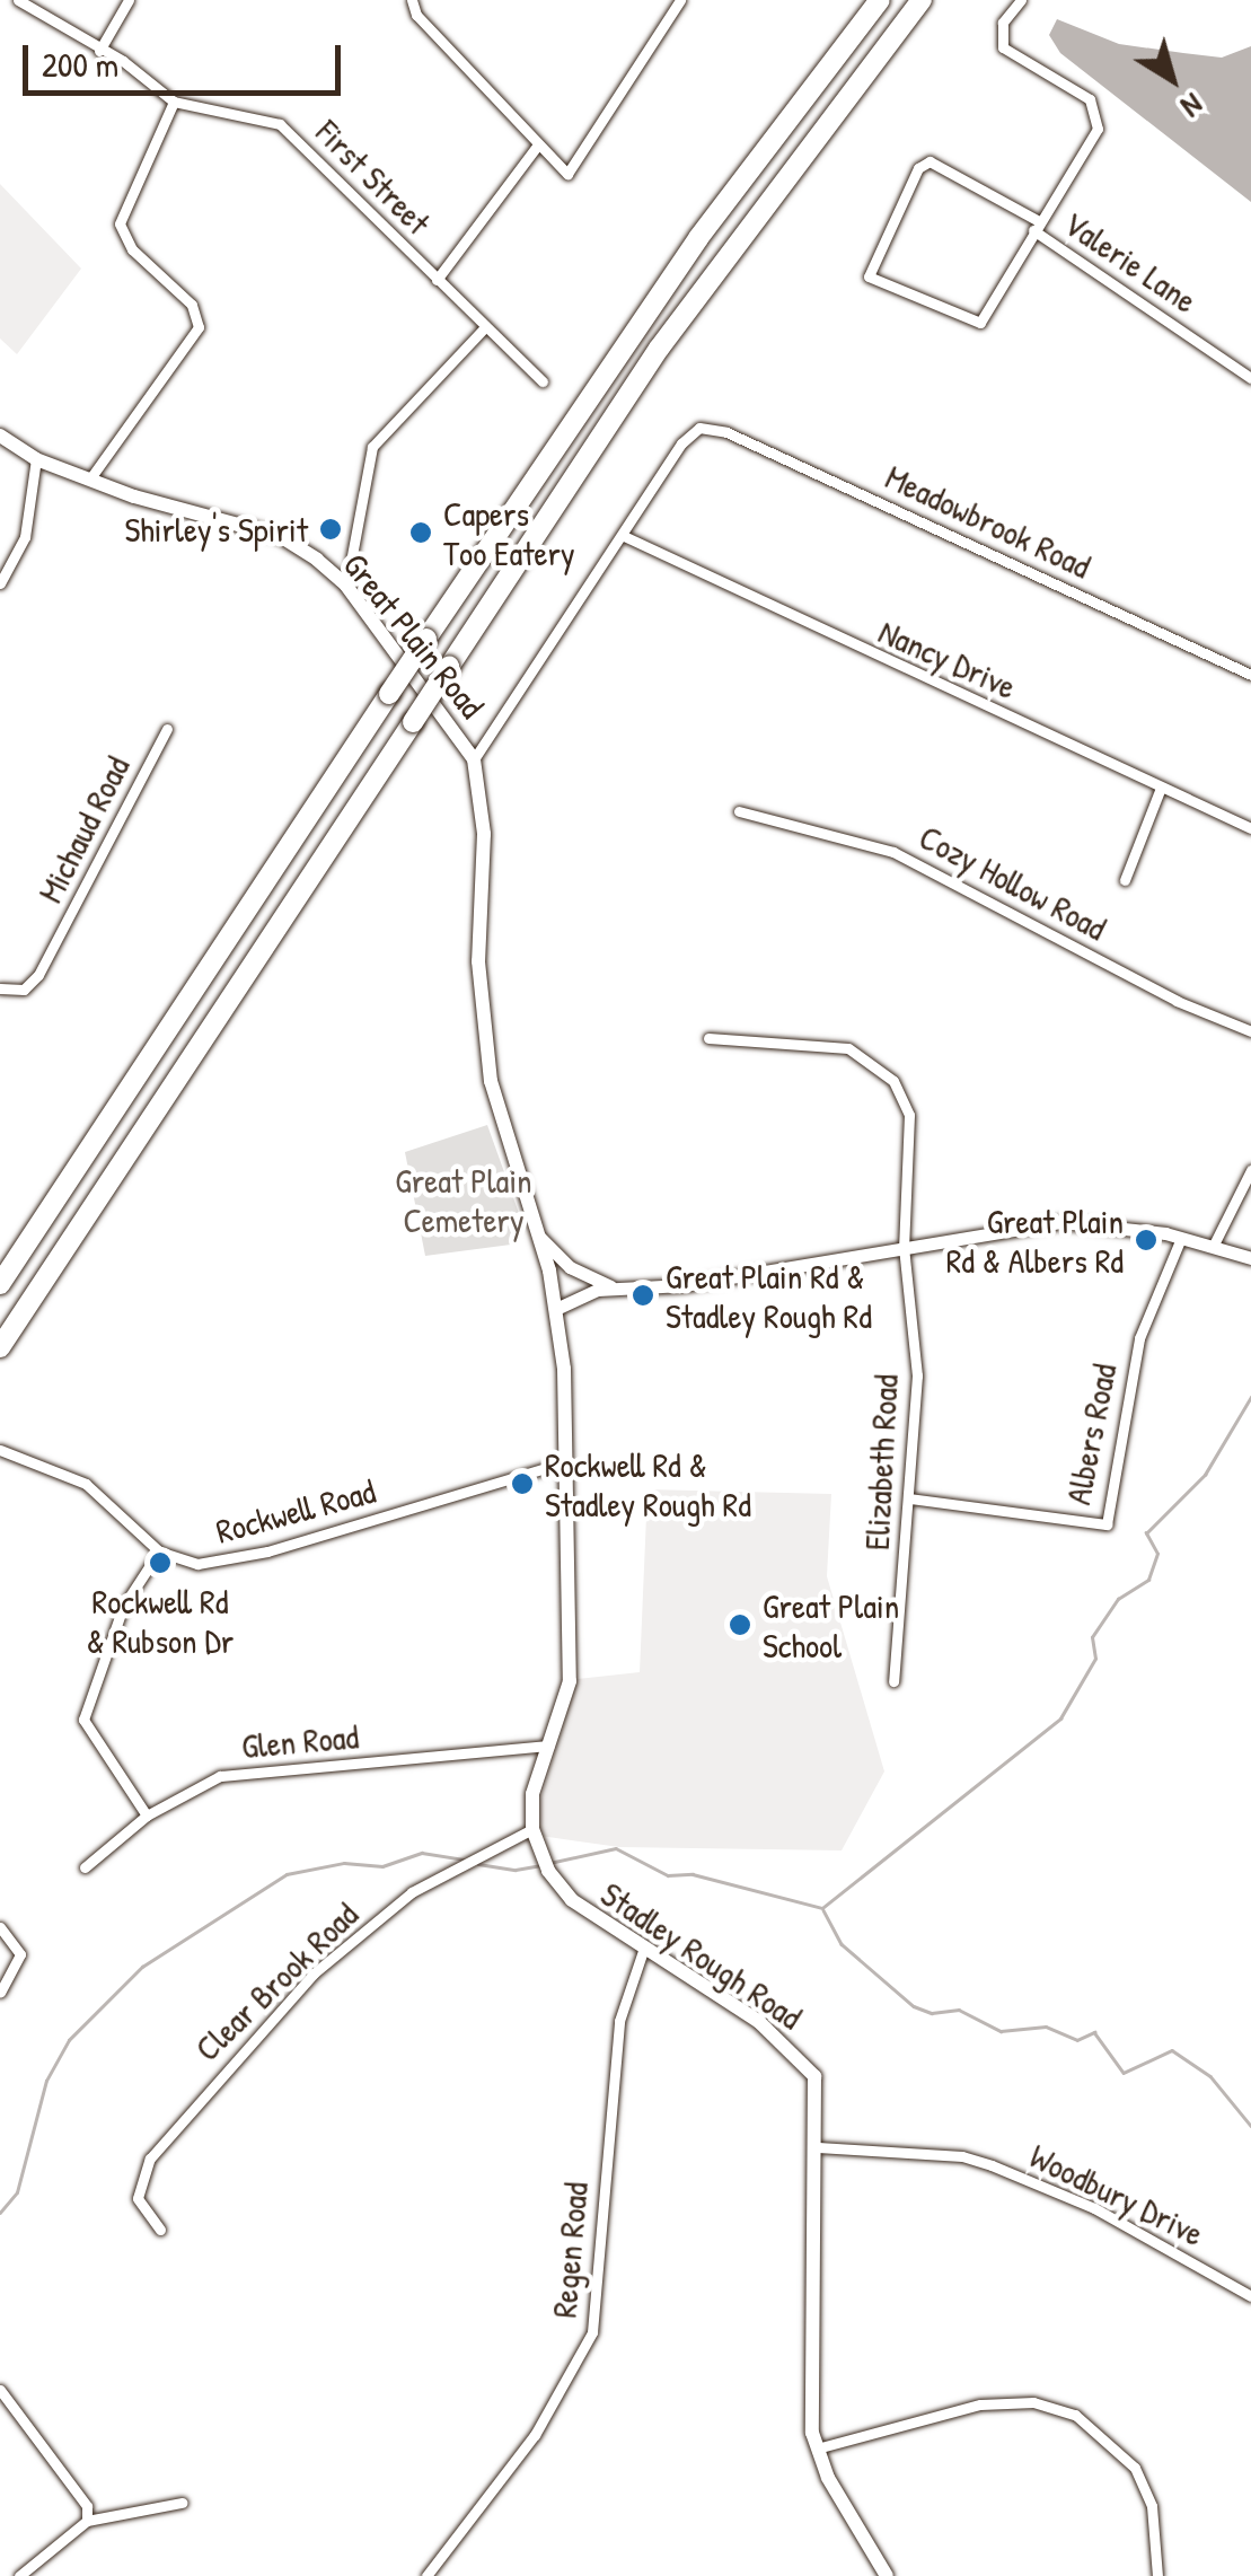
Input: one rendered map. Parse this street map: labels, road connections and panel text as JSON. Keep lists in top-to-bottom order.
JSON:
{
  "streets": {
    "main road": ["Great Plain Road", "Stadley Rough Road"],
    "street": [
      "First Street",
      "Valerie Lane",
      "Meadowbrook Road",
      "Nancy Drive",
      "Michaud Road",
      "Cozy Hollow Road",
      "Albers Road",
      "Elizabeth Road",
      "Rockwell Road",
      "Glen Road",
      "Clear Brook Road",
      "Woodbury Drive",
      "Regen Road"
    ]
  },
  "crossings": [
    ["Meadowbrook Road", "Nancy Drive"],
    ["Great Plain Road", "Stadley Rough Road"],
    ["Albers Road", "Elizabeth Road"],
    ["Rockwell Road", "Stadley Rough Road"],
    ["Glen Road", "Stadley Rough Road"],
    ["Stadley Rough Road", "Clear Brook Road"],
    ["Stadley Rough Road", "Woodbury Drive"],
    ["Stadley Rough Road", "Regen Road"]
  ],
  "parks": ["Great Plain Cemetery"],
  "places": [
    "Shirley's Spirit",
    "Capers Too Eatery",
    "Great Plain Rd & Albers Rd",
    "Great Plain Rd & Stadley Rough Rd",
    "Rockwell Rd & Stadley Rough Rd",
    "Rockwell Rd & Rubson Dr",
    "Great Plain School"
  ],
  "scale_bar": "200 m",
  "north": "bottom right"
}
